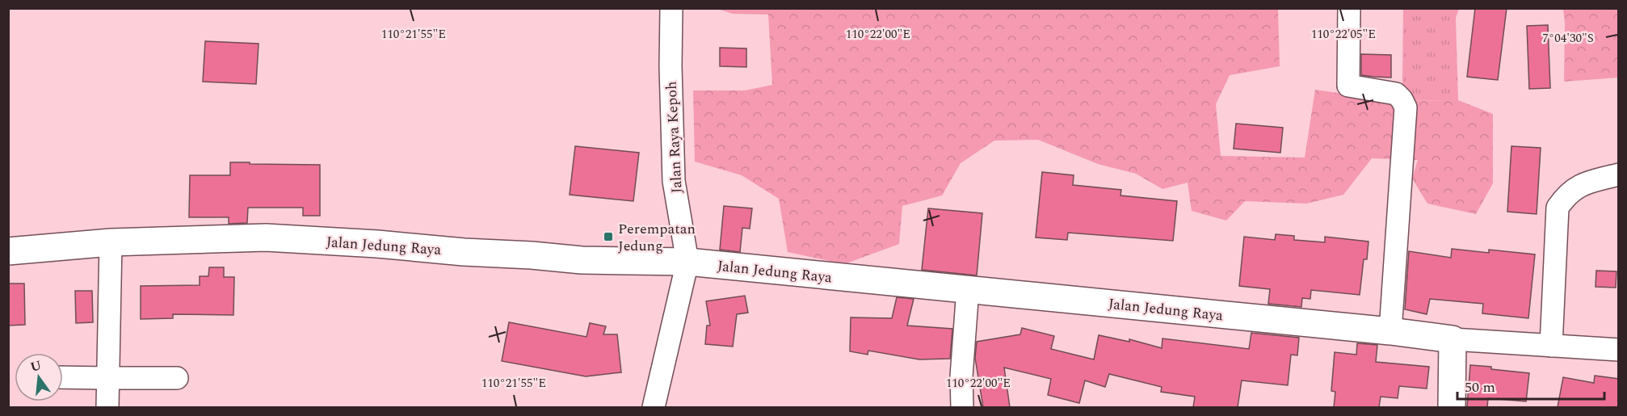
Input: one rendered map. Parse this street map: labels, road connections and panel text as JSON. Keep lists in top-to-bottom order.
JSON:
{
  "streets": {
    "street": ["Jalan Raya Kepoh", "Jalan Jedung Raya"]
  },
  "crossings": [
    ["Jalan Raya Kepoh", "Jalan Jedung Raya"]
  ],
  "places": {
    "transit": ["Perempatan Jedung"]
  },
  "scale_bar": "50 m",
  "north": "top",
  "coordinates": [
    "110°21'55\"E",
    "110°22'00\"E",
    "110°22'05\"E",
    "7°04'30\"S"
  ]
}
